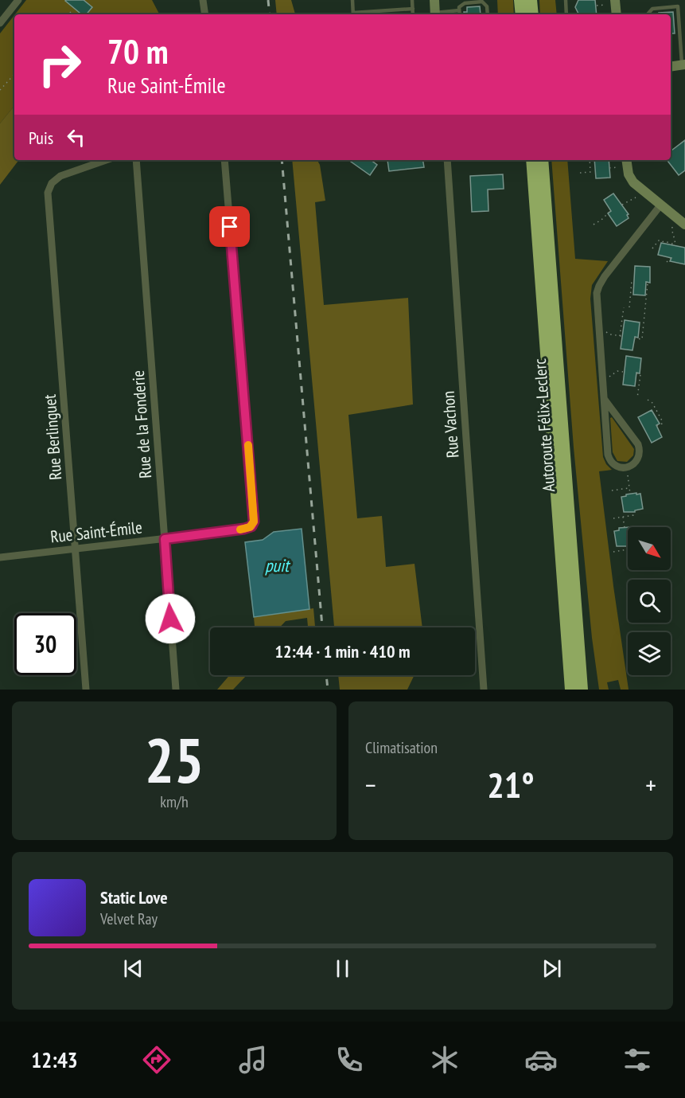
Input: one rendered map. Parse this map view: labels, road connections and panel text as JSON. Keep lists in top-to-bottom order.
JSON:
{
  "streets": {
    "highway": ["Autoroute Félix-Leclerc"],
    "street": [
      "Rue de la Fonderie",
      "Rue Vachon",
      "Rue Berlinguet",
      "Rue Saint-Émile"
    ]
  },
  "crossings": [
    ["Rue de la Fonderie", "Rue Saint-Émile"],
    ["Rue Berlinguet", "Rue Saint-Émile"]
  ],
  "water": ["puit"],
  "north": "bottom right",
  "page": {
    "turn": ["70 m", "Rue Saint-Émile"],
    "then": "Puis",
    "limit": "30",
    "trip": "12:44 · 1 min · 410 m",
    "tile": [
      ["25", "km/h"],
      "Climatisation"
    ],
    "heat": ["−", "21°", "+"],
    "song": ["Static Love", "Velvet Ray"],
    "tabs": "12:43"
  }
}
